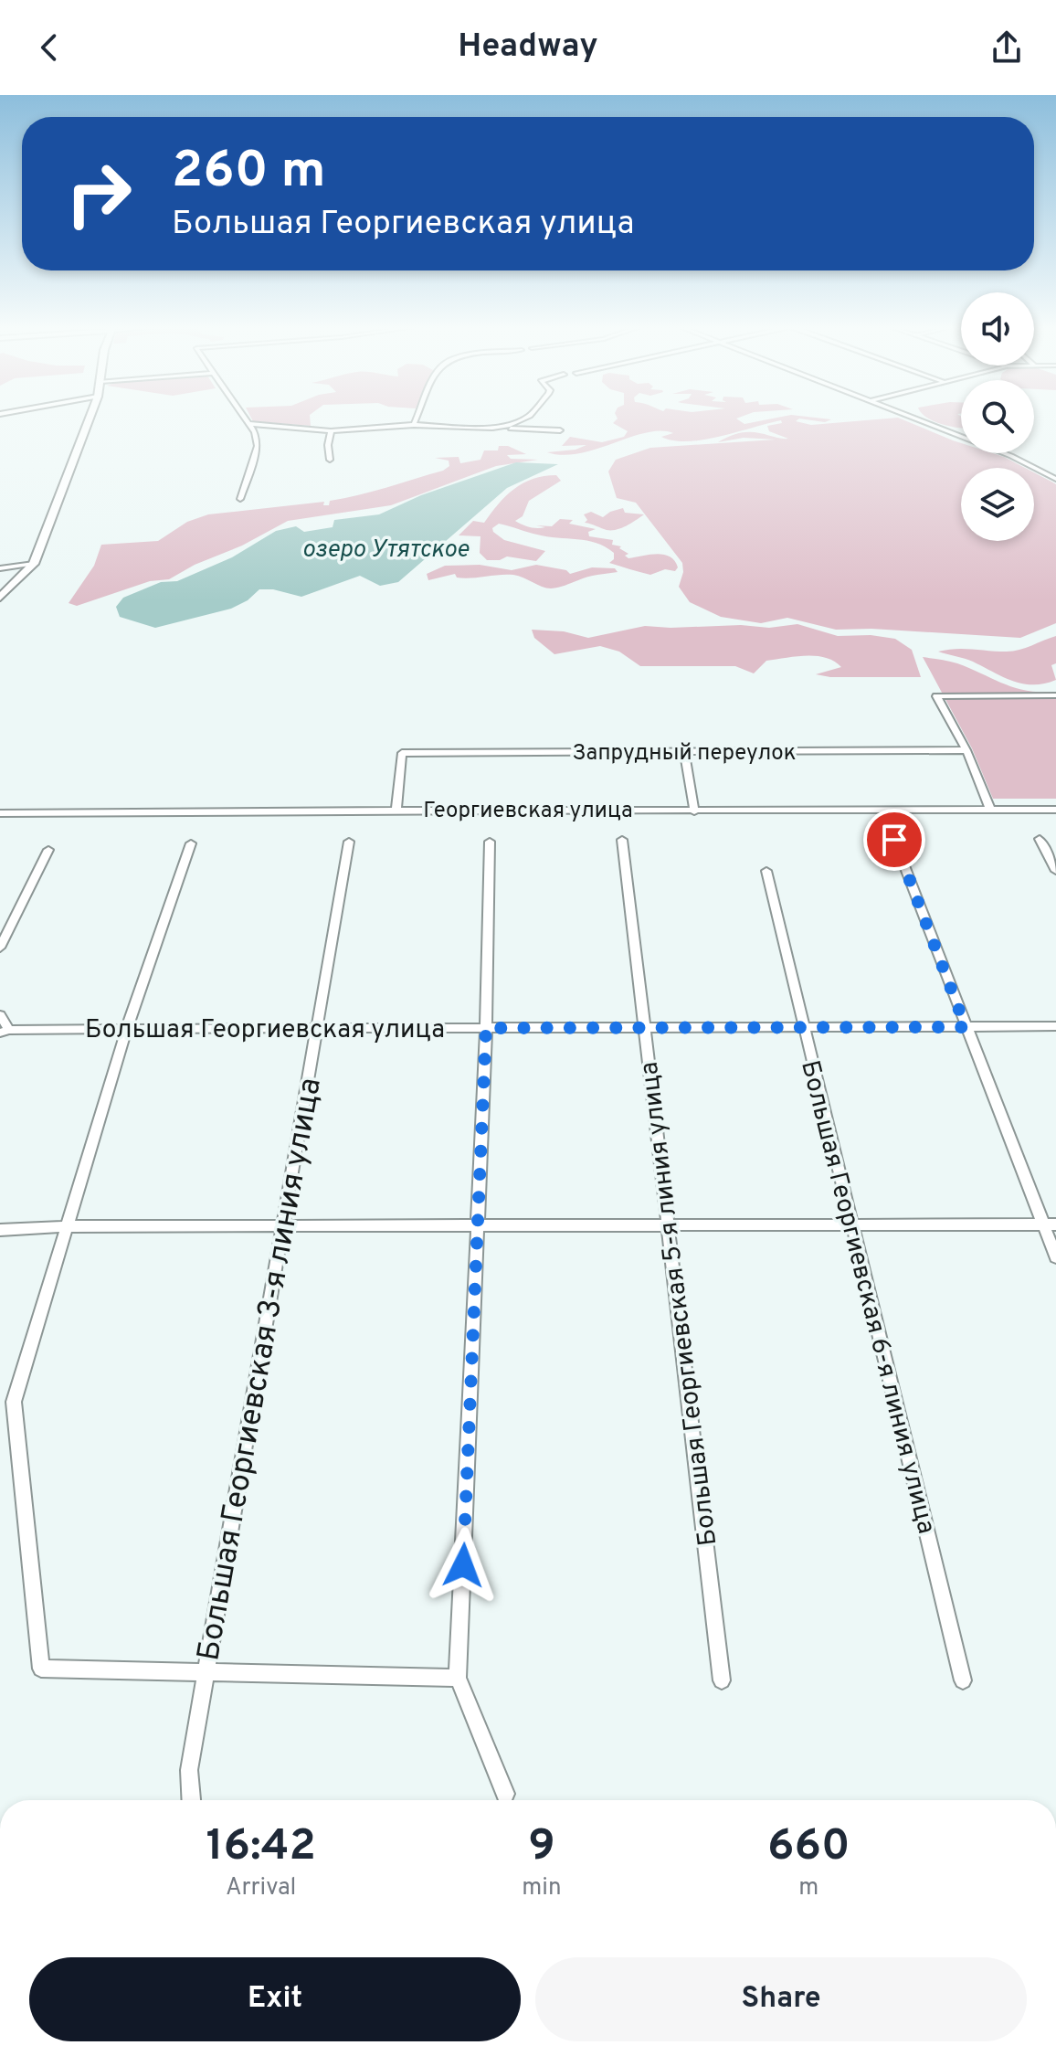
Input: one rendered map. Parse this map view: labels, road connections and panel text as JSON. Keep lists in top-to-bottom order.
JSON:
{
  "streets": {
    "street": [
      "Запрудный переулок",
      "Георгиевская улица",
      "Большая Георгиевская улица",
      "Большая Георгиевская 6-я линия улица",
      "Большая Георгиевская 5-я линия улица",
      "Большая Георгиевская 3-я линия улица"
    ]
  },
  "crossings": [
    ["Запрудный переулок", "Георгиевская улица"],
    ["Большая Георгиевская улица", "Большая Георгиевская 6-я линия улица"],
    ["Большая Георгиевская улица", "Большая Георгиевская 5-я линия улица"],
    ["Большая Георгиевская улица", "Большая Георгиевская 3-я линия улица"]
  ],
  "water": ["озеро Утятское"],
  "page": {
    "header": "Headway",
    "turn": ["260 m", "Большая Георгиевская улица"],
    "eta": [
      "16:42",
      "Arrival",
      "9",
      "min",
      "660",
      "m"
    ],
    "buttons": ["Exit", "Share"]
  }
}
